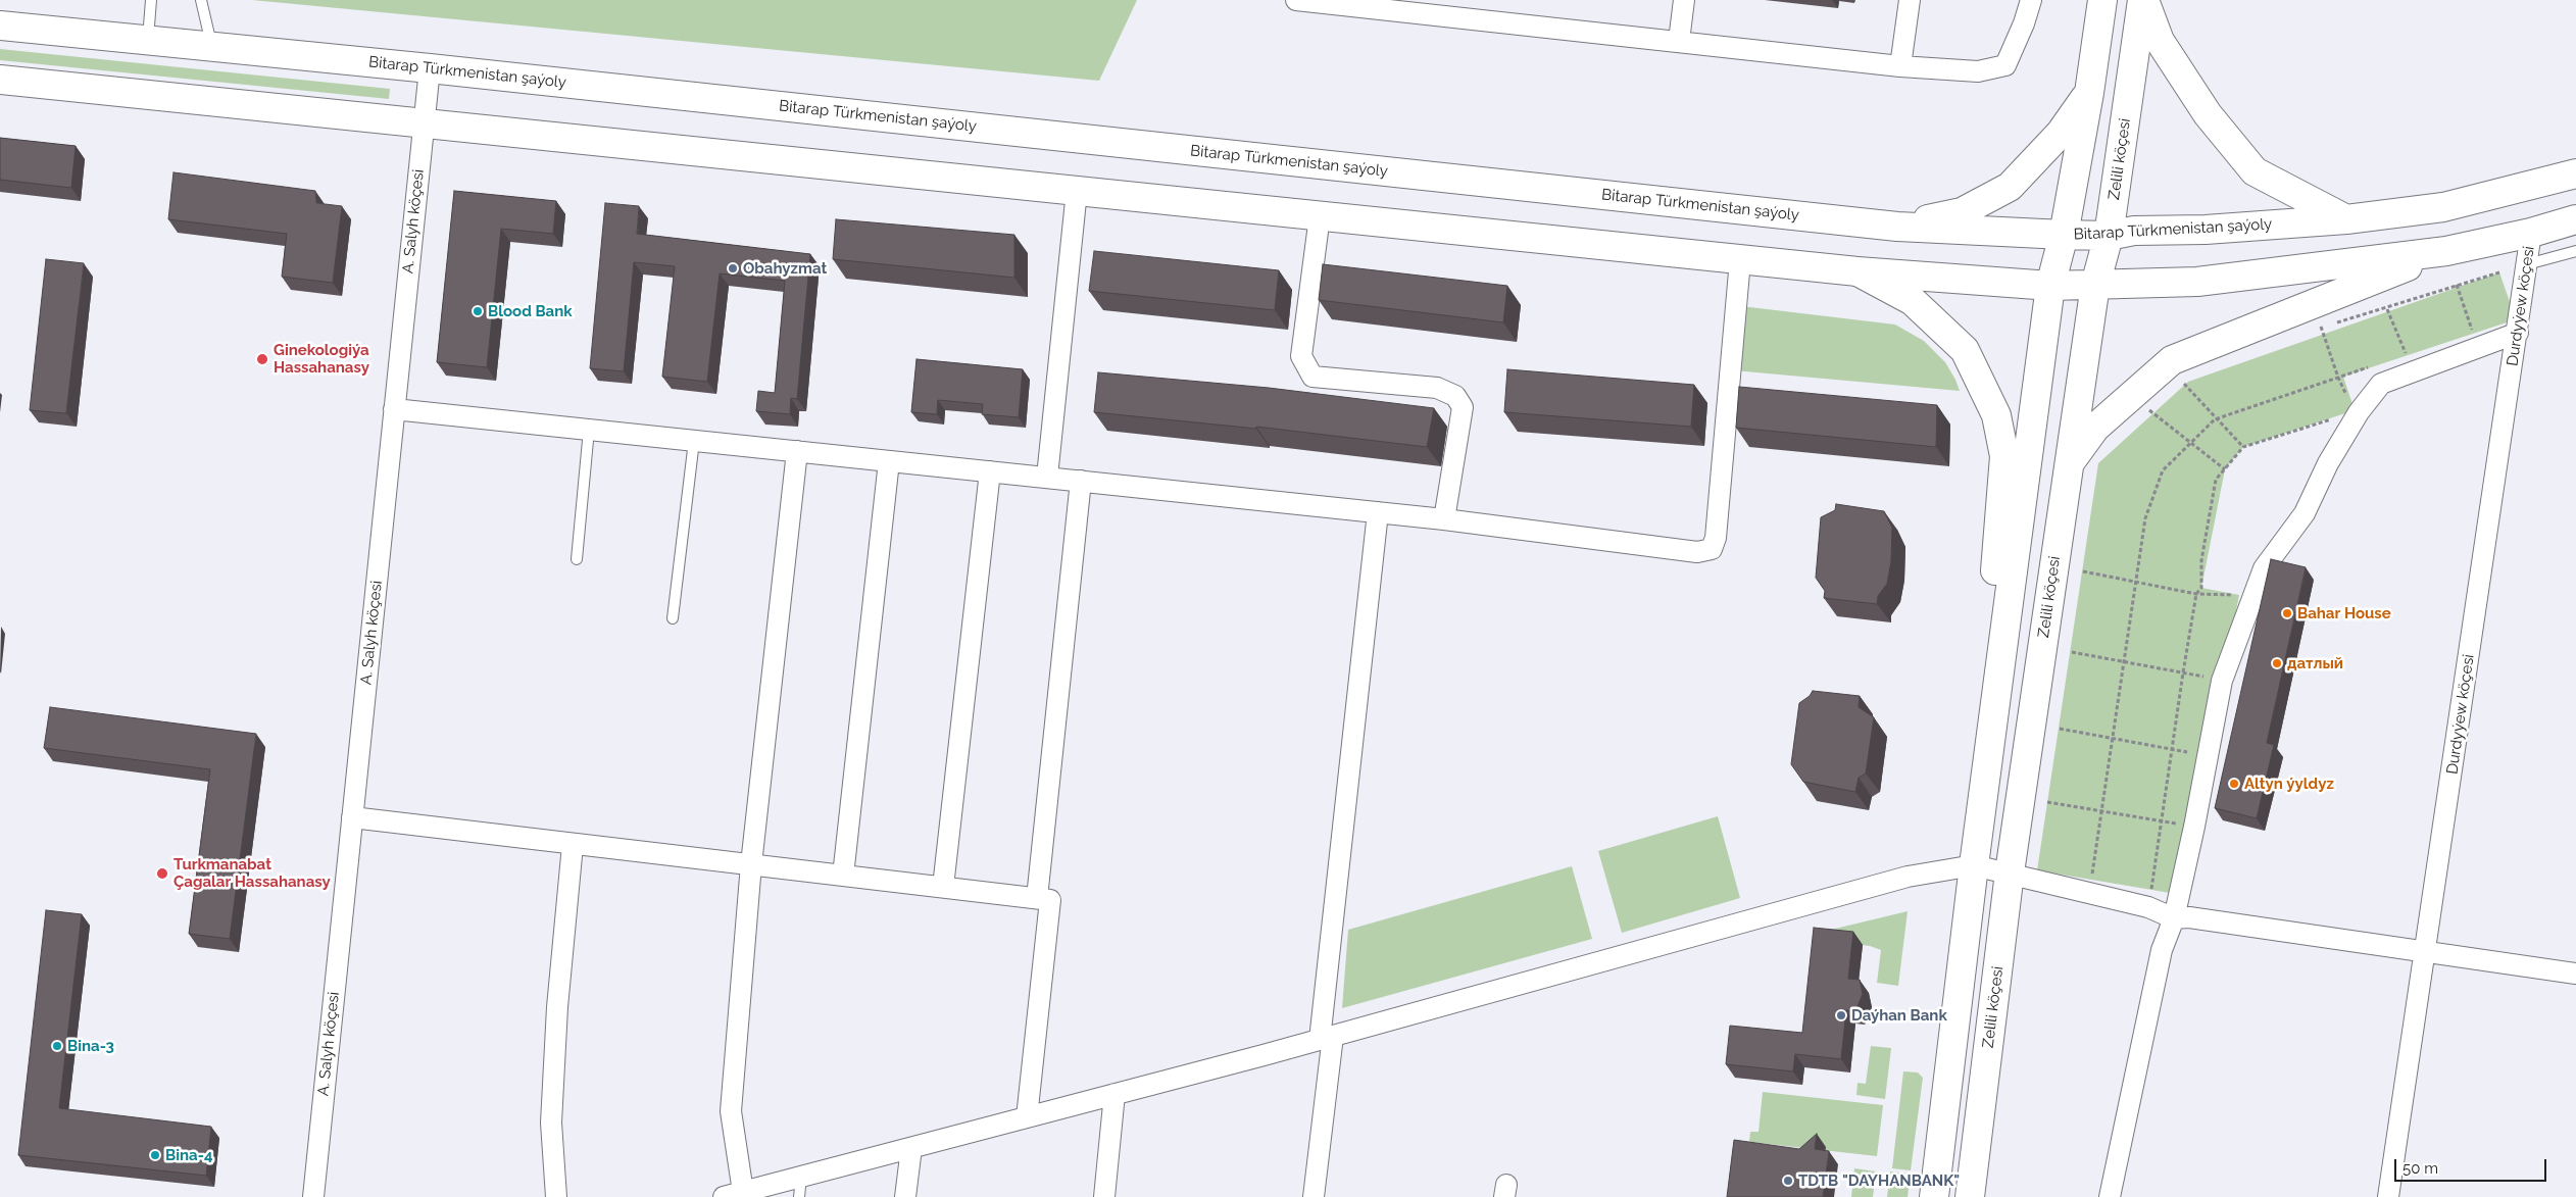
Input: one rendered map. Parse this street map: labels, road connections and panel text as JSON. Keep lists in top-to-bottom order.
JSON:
{
  "streets": {
    "main road": ["Bitarap Türkmenistan şaýoly", "Zelili köçesi"],
    "street": ["A. Salyh köçesi", "Durdyýew köçesi"]
  },
  "crossings": [
    ["Bitarap Türkmenistan şaýoly", "Zelili köçesi"],
    ["Bitarap Türkmenistan şaýoly", "A. Salyh köçesi"]
  ],
  "places": [
    "Obahyzmat",
    "Blood Bank",
    "Ginekologiýa Hassahanasy",
    "Bahar House",
    "датлый",
    "Altyn ýyldyz",
    "Turkmanabat Çagalar Hassahanasy",
    "Daýhan Bank",
    "Bina-3",
    "Bina-4",
    "TDTB \"DAYHANBANK\""
  ],
  "scale_bar": "50 m"
}
